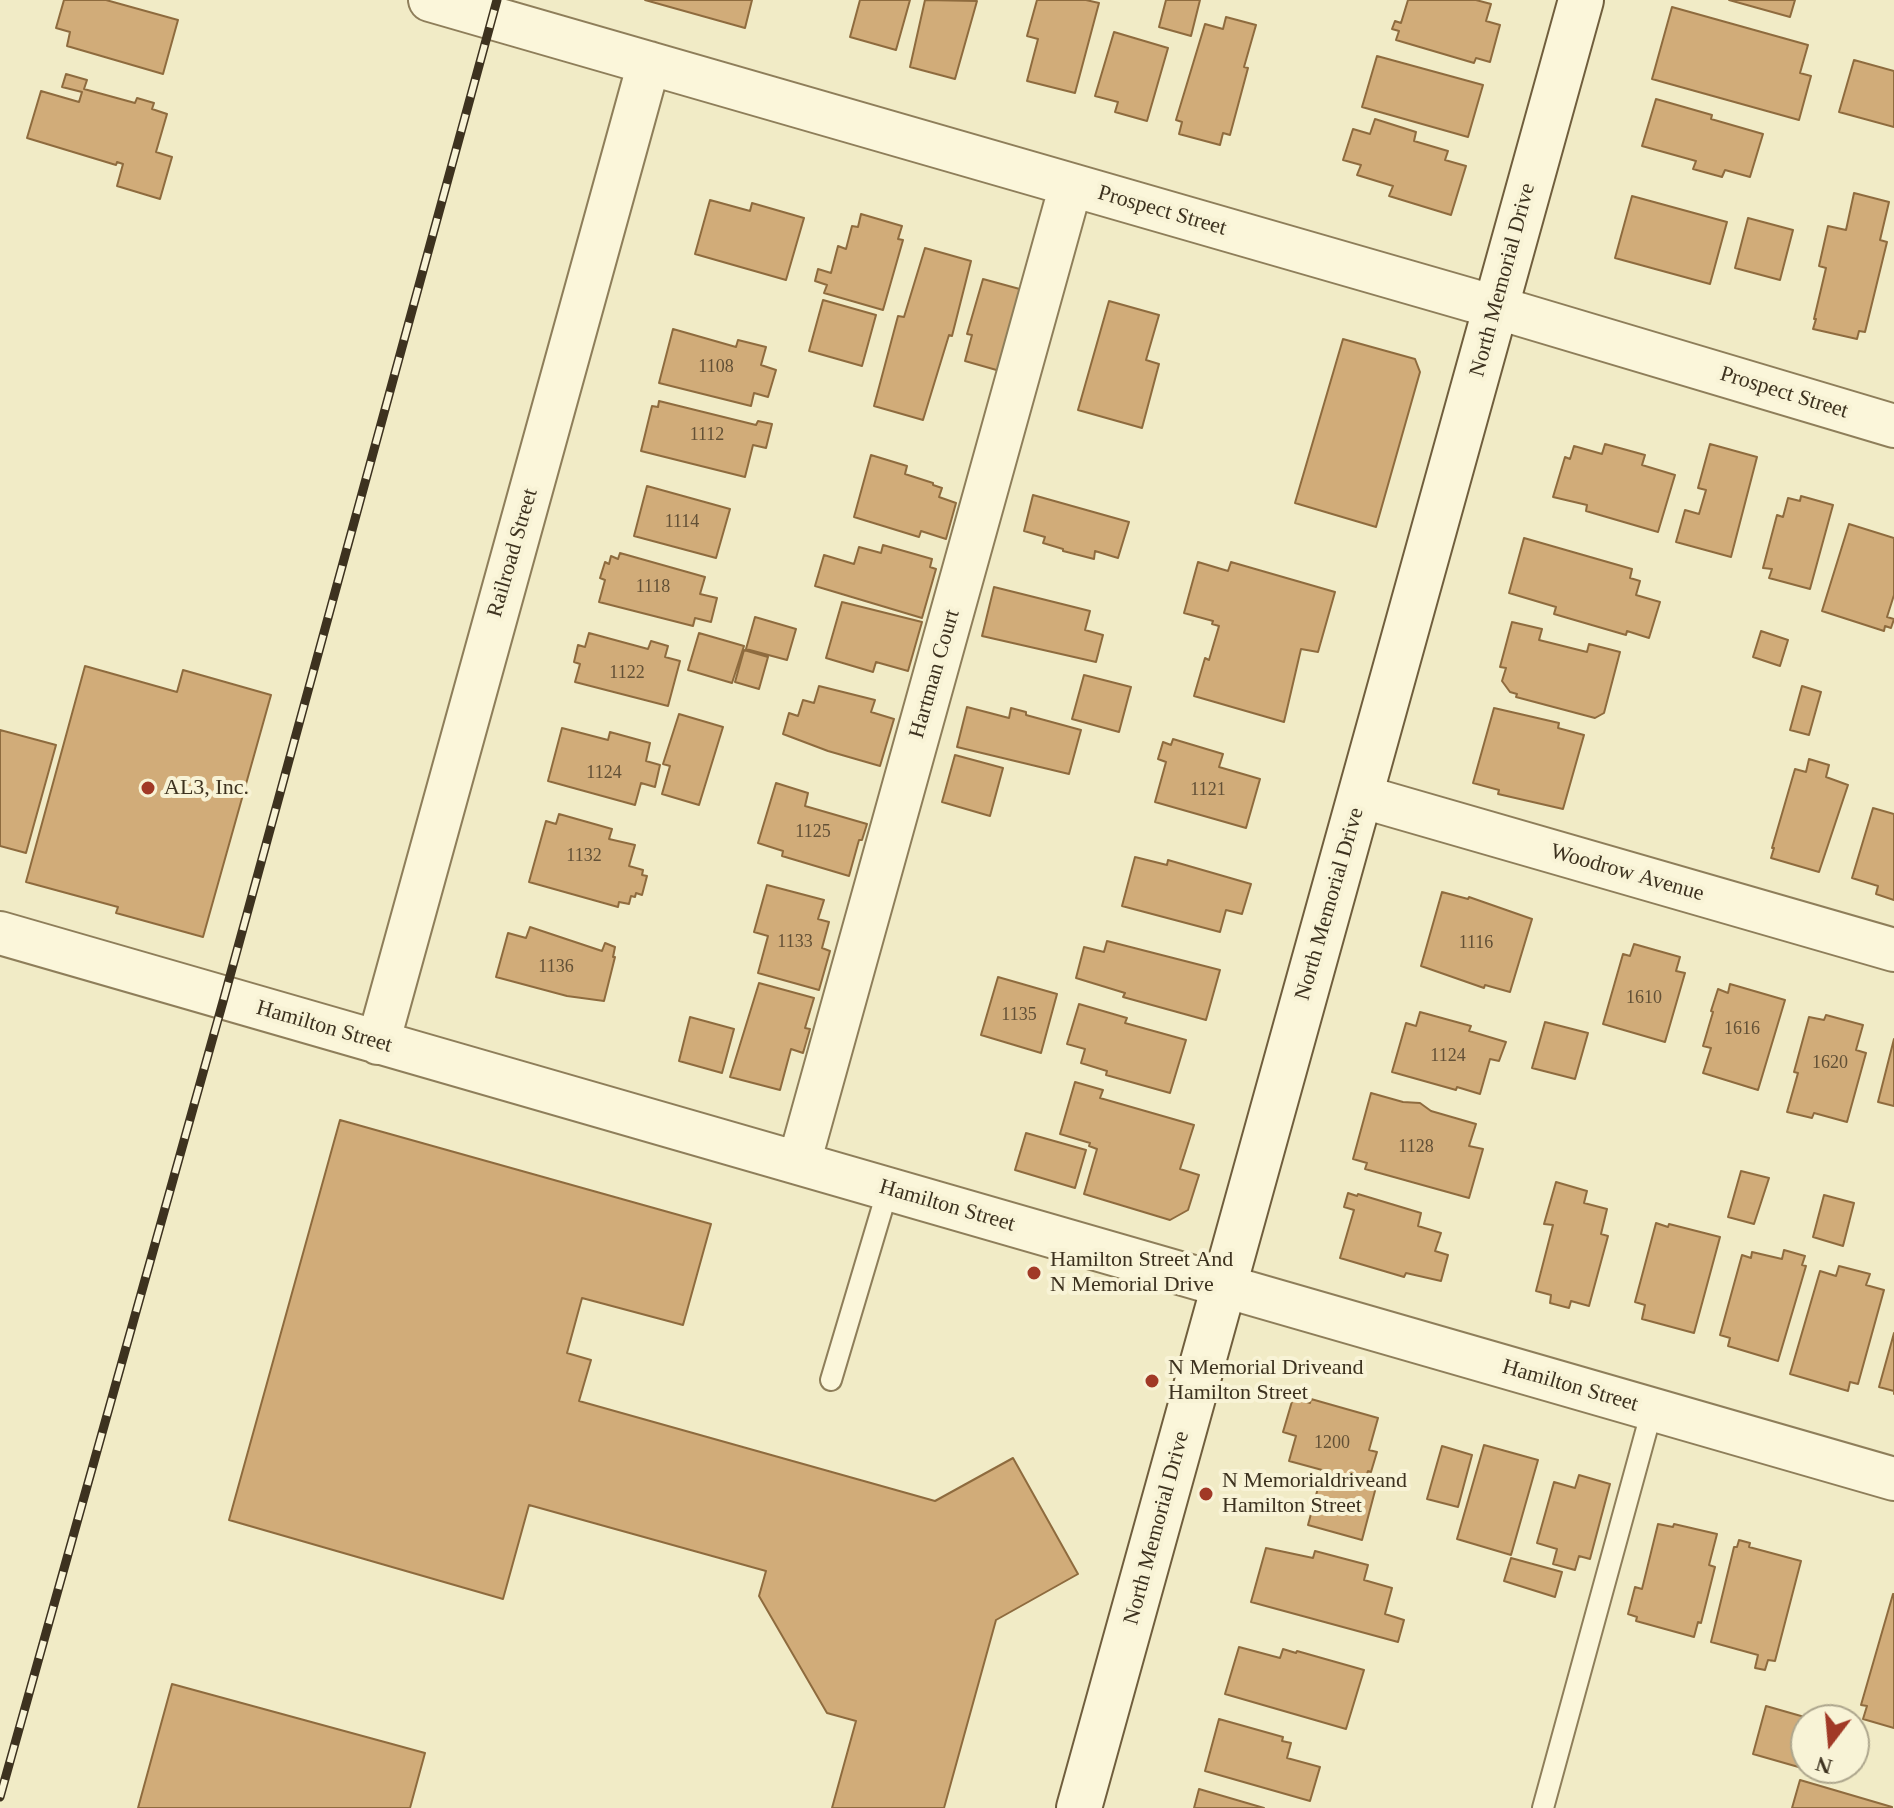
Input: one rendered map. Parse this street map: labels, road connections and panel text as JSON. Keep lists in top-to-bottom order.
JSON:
{
  "streets": {
    "main road": ["North Memorial Drive"],
    "street": [
      "Prospect Street",
      "Railroad Street",
      "Hartman Court",
      "Woodrow Avenue",
      "Hamilton Street"
    ]
  },
  "crossings": [
    ["Prospect Street", "North Memorial Drive"],
    ["Prospect Street", "Railroad Street"],
    ["Prospect Street", "Hartman Court"],
    ["North Memorial Drive", "Woodrow Avenue"],
    ["North Memorial Drive", "Hamilton Street"],
    ["Railroad Street", "Hamilton Street"],
    ["Hartman Court", "Hamilton Street"]
  ],
  "places": [
    "AL3, Inc.",
    "Hamilton Street And N Memorial Drive",
    "N Memorial Driveand Hamilton Street",
    "N Memorialdriveand Hamilton Street"
  ],
  "house_numbers": [
    "1108",
    "1112",
    "1114",
    "1118",
    "1122",
    "1124",
    "1121",
    "1125",
    "1132",
    "1133",
    "1116",
    "1136",
    "1610",
    "1135",
    "1616",
    "1124",
    "1620",
    "1128",
    "1200"
  ],
  "north": "bottom"
}
